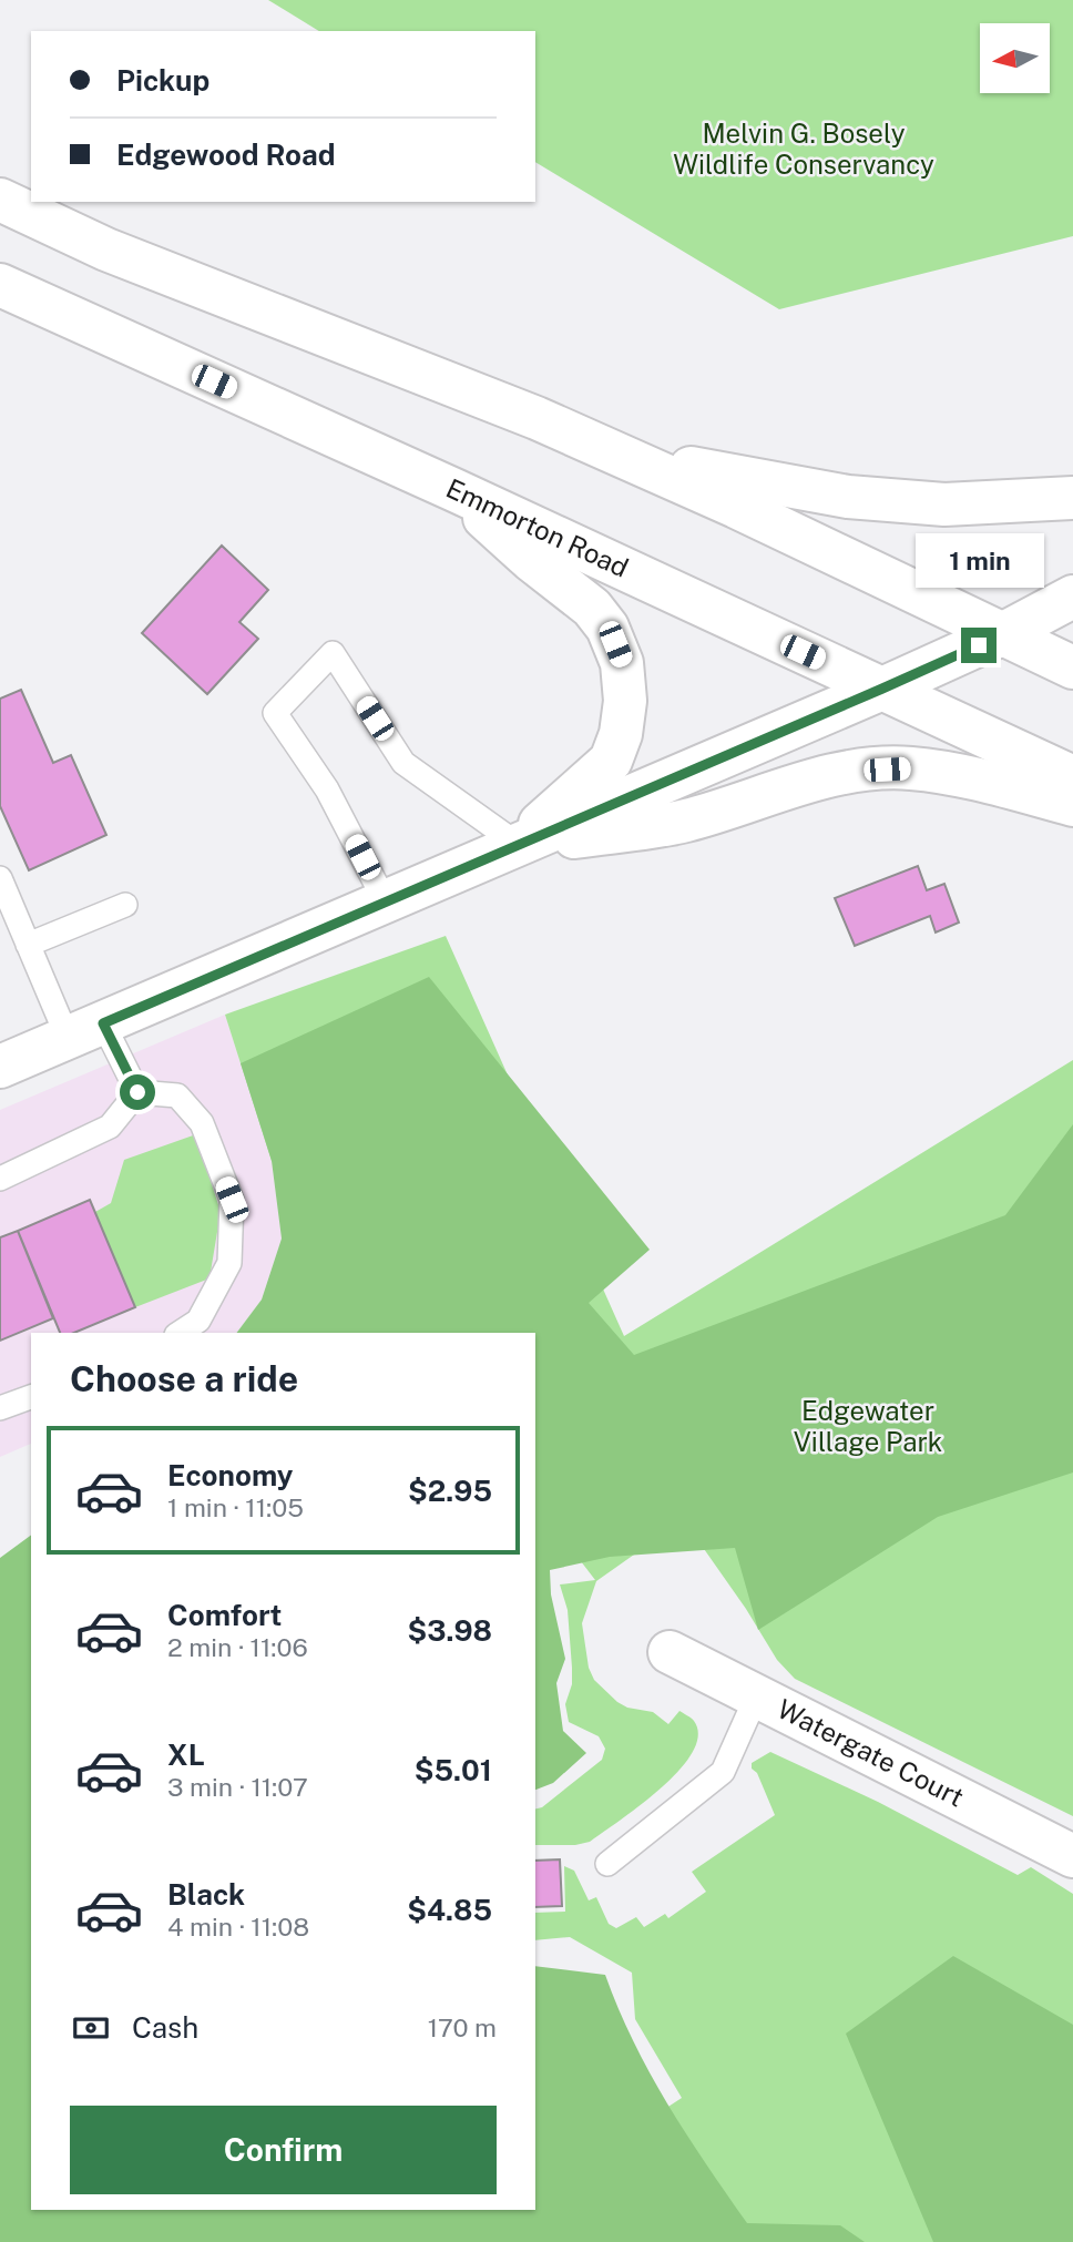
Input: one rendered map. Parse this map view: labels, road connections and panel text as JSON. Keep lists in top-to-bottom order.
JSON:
{
  "streets": {
    "main road": ["Emmorton Road", "Watergate Court"]
  },
  "parks": ["Melvin G. Bosely Wildlife Conservancy", "Edgewater Village Park"],
  "north": "left",
  "page": {
    "banner": ["Pickup", "Edgewood Road"],
    "bubble": "1 min",
    "heading": "Choose a ride",
    "list": [
      {
        "name": "Economy",
        "note": "1 min · 11:05",
        "value": "$2.95"
      },
      {
        "name": "Comfort",
        "note": "2 min · 11:06",
        "value": "$3.98"
      },
      {
        "name": "XL",
        "note": "3 min · 11:07",
        "value": "$5.01"
      },
      {
        "name": "Black",
        "note": "4 min · 11:08",
        "value": "$4.85"
      }
    ],
    "pay": ["Cash", "170 m"],
    "buttons": "Confirm"
  }
}
